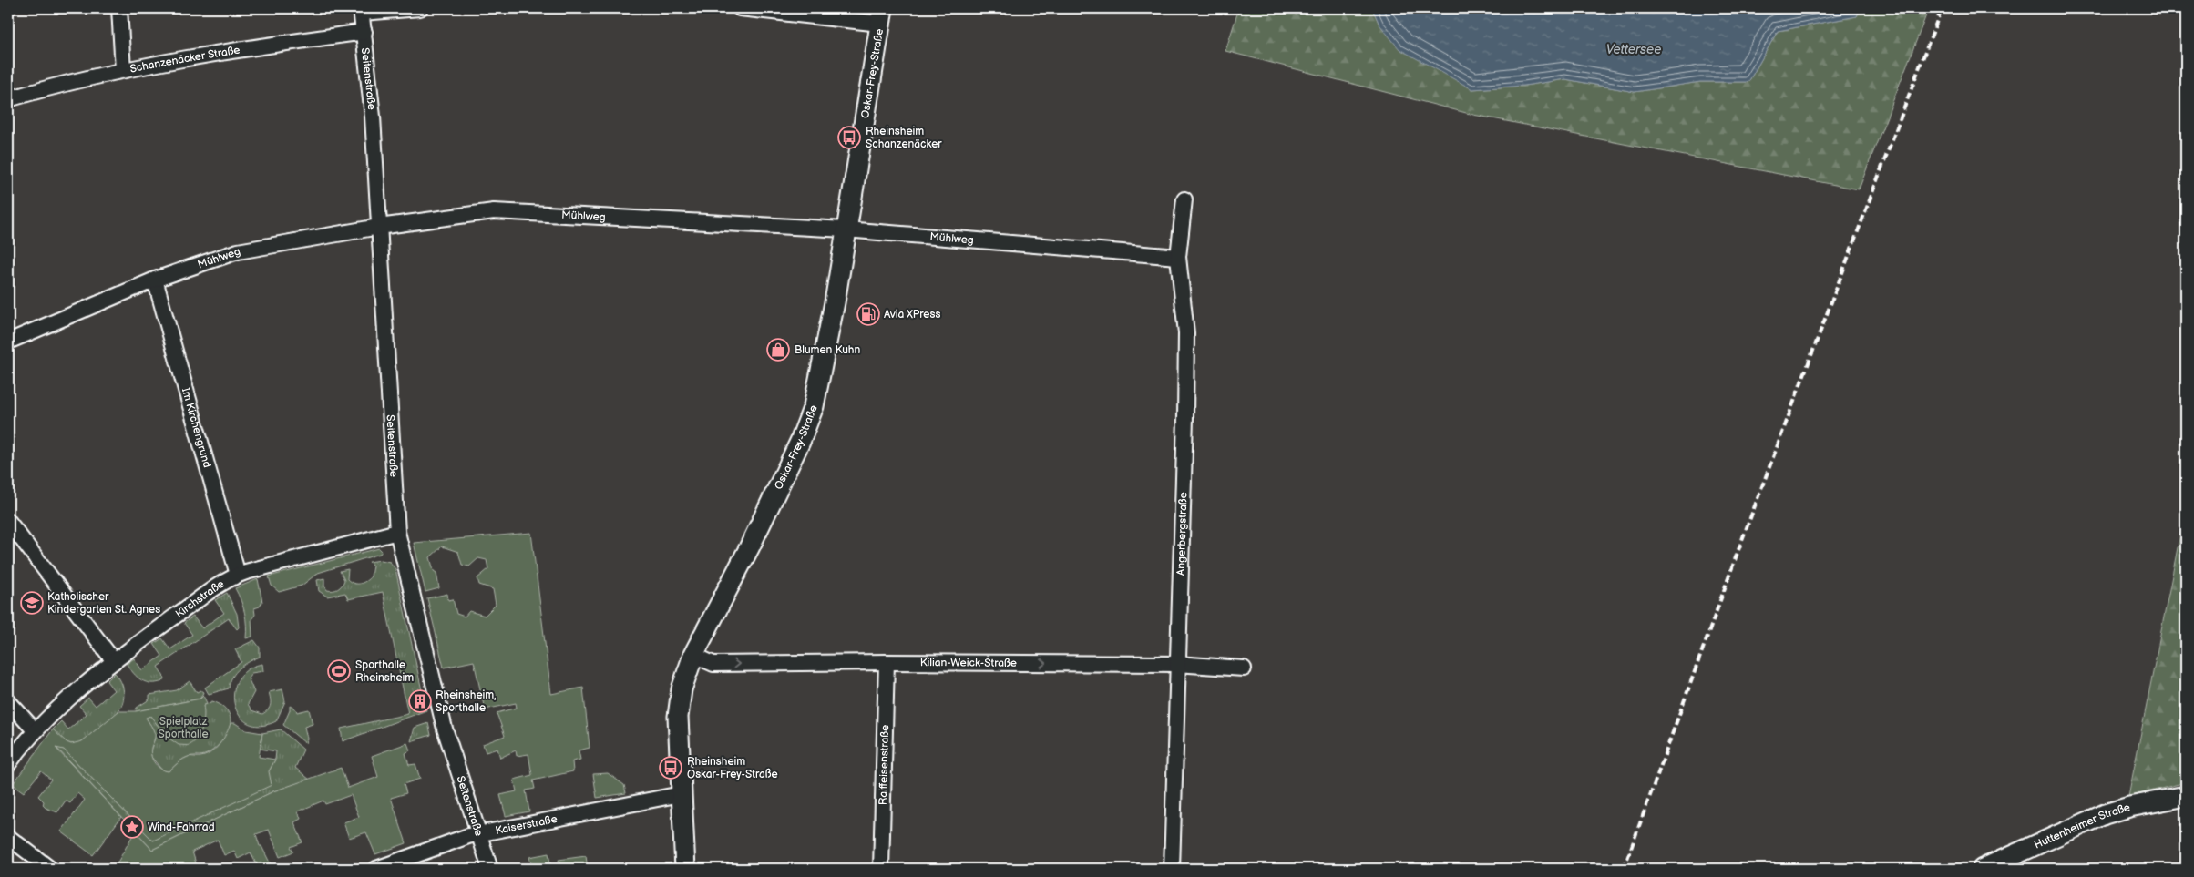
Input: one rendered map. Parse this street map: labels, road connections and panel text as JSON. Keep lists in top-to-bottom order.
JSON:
{
  "streets": {
    "street": [
      "Schanzenäcker Straße",
      "Oskar-Frey-Straße",
      "Seitenstraße",
      "Mühlweg",
      "Im Kirchengrund",
      "Angerbergstraße",
      "Kirchstraße",
      "Kilian-Weick-Straße",
      "Raiffeisenstraße",
      "Kaiserstraße",
      "Huttenheimer Straße"
    ]
  },
  "crossings": [
    ["Schanzenäcker Straße", "Seitenstraße"],
    ["Oskar-Frey-Straße", "Mühlweg"],
    ["Oskar-Frey-Straße", "Kilian-Weick-Straße"],
    ["Oskar-Frey-Straße", "Kaiserstraße"],
    ["Seitenstraße", "Mühlweg"],
    ["Seitenstraße", "Kirchstraße"],
    ["Seitenstraße", "Kaiserstraße"],
    ["Mühlweg", "Im Kirchengrund"],
    ["Mühlweg", "Angerbergstraße"],
    ["Im Kirchengrund", "Kirchstraße"],
    ["Angerbergstraße", "Kilian-Weick-Straße"],
    ["Kilian-Weick-Straße", "Raiffeisenstraße"]
  ],
  "one_way": ["Kilian-Weick-Straße"],
  "water": ["Vettersee"],
  "parks": ["Spielplatz Sporthalle"],
  "places": {
    "bus stop": ["Rheinsheim Schanzenäcker", "Rheinsheim Oskar-Frey-Straße"],
    "fuel station": ["Avia XPress"],
    "shop": ["Blumen Kuhn"],
    "school or university": ["Katholischer Kindergarten St. Agnes"],
    "sports": ["Sporthalle Rheinsheim"],
    "building": ["Rheinsheim, Sporthalle"],
    "place": ["Wind-Fahrrad"]
  }
}
